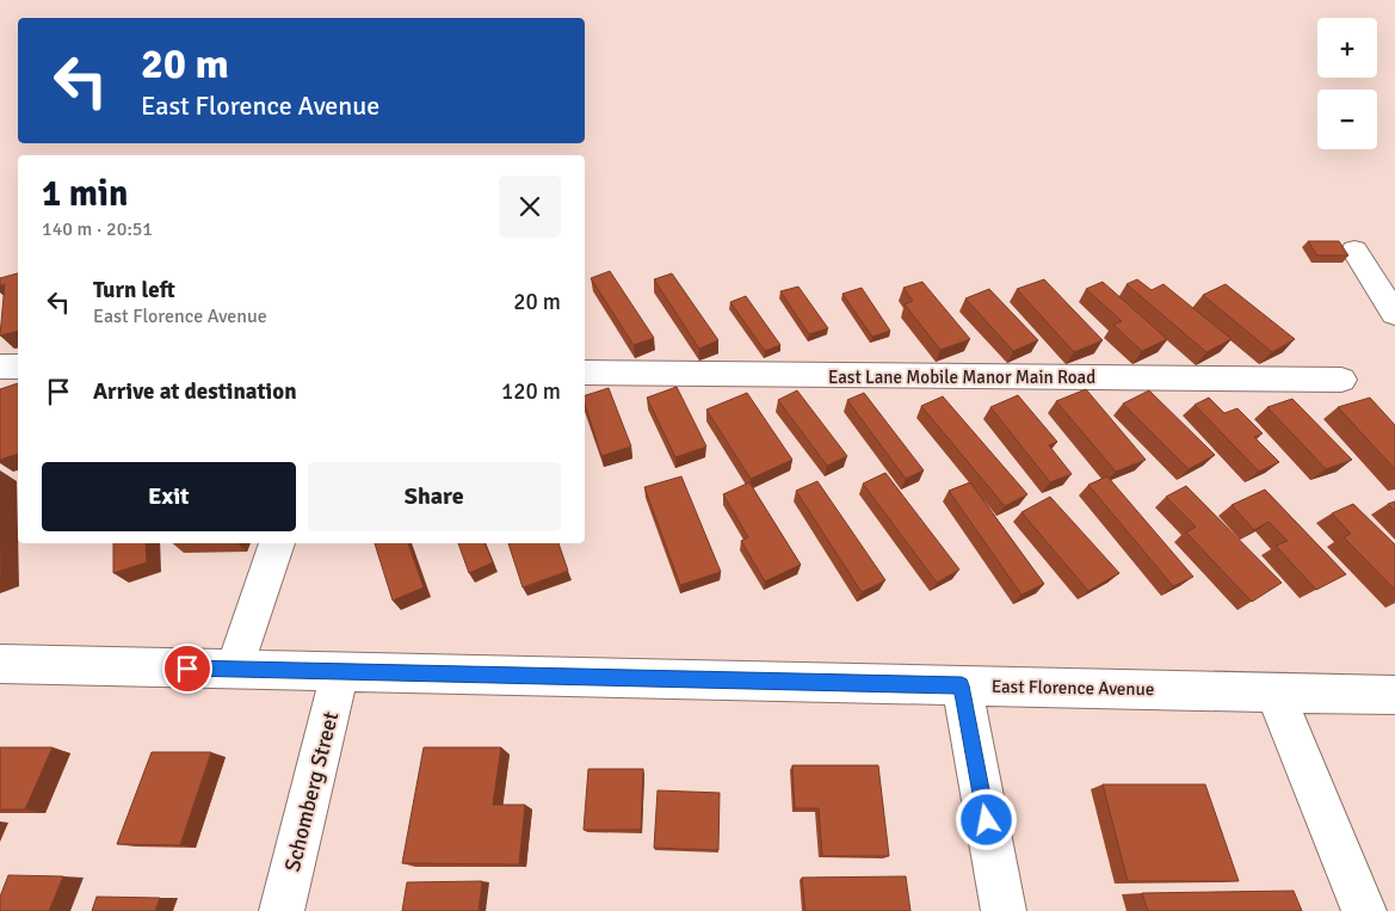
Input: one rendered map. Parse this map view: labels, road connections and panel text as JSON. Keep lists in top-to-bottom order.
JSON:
{
  "streets": {
    "street": ["East Lane Mobile Manor Main Road", "East Florence Avenue", "Schomberg Street"]
  },
  "crossings": [
    ["East Florence Avenue", "Schomberg Street"]
  ],
  "page": {
    "map_buttons": ["+", "−"],
    "turn": ["20 m", "East Florence Avenue"],
    "heading": ["1 min", "140 m · 20:51"],
    "list": [
      {
        "name": "Turn left",
        "note": "East Florence Avenue",
        "value": "20 m"
      },
      {
        "name": "Arrive at destination",
        "value": "120 m"
      }
    ],
    "buttons": ["Exit", "Share"]
  }
}
